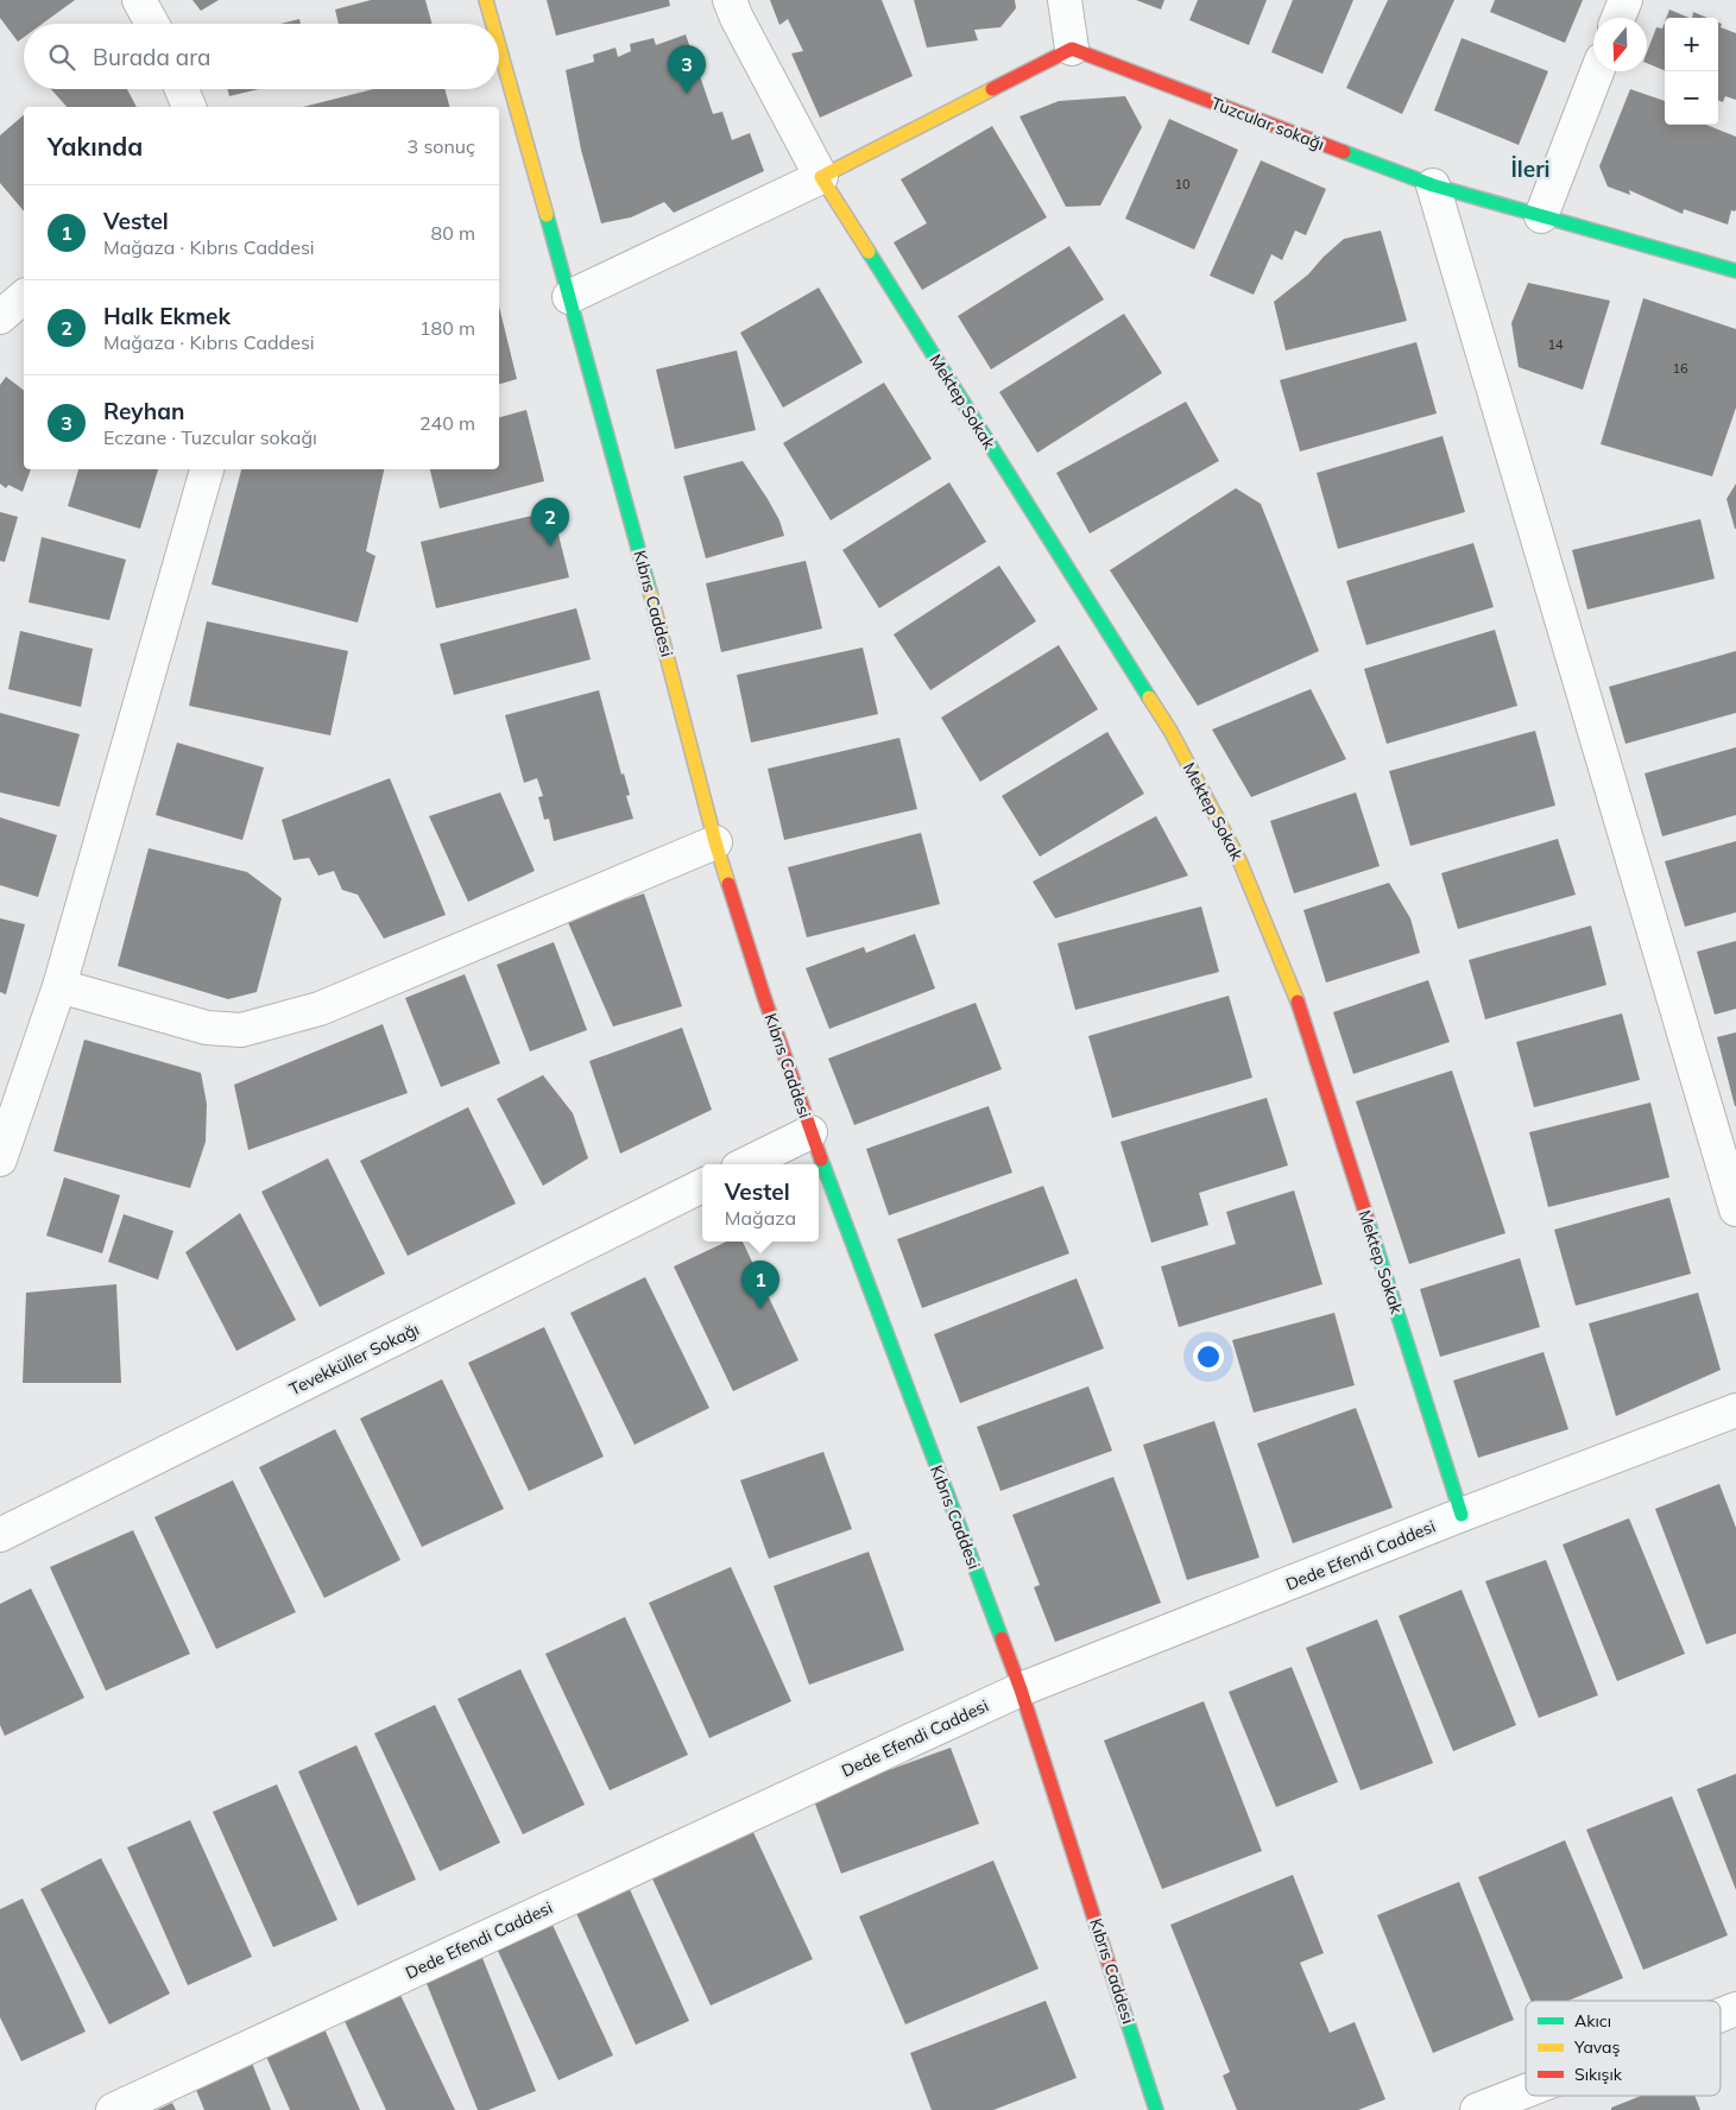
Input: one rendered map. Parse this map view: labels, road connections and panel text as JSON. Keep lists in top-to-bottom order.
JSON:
{
  "streets": {
    "street": [
      "Tuzcular sokağı",
      "Mektep Sokak",
      "Kıbrıs Caddesi",
      "Tevekküller Sokağı",
      "Dede Efendi Caddesi"
    ]
  },
  "crossings": [
    ["Mektep Sokak", "Dede Efendi Caddesi"],
    ["Kıbrıs Caddesi", "Dede Efendi Caddesi"]
  ],
  "districts": ["İleri"],
  "house_numbers": ["10", "14", "16"],
  "legend": ["Akıcı", "Yavaş", "Sıkışık"],
  "north": "bottom",
  "page": {
    "map_buttons": ["+", "−"],
    "search": "Burada ara",
    "pins": ["3", "2", "1"],
    "heading": ["Yakında", "3 sonuç"],
    "list": [
      {
        "mark": "1",
        "name": "Vestel",
        "note": "Mağaza · Kıbrıs Caddesi",
        "value": "80 m"
      },
      {
        "mark": "2",
        "name": "Halk Ekmek",
        "note": "Mağaza · Kıbrıs Caddesi",
        "value": "180 m"
      },
      {
        "mark": "3",
        "name": "Reyhan",
        "note": "Eczane · Tuzcular sokağı",
        "value": "240 m"
      }
    ],
    "popup": ["Vestel", "Mağaza"]
  }
}
